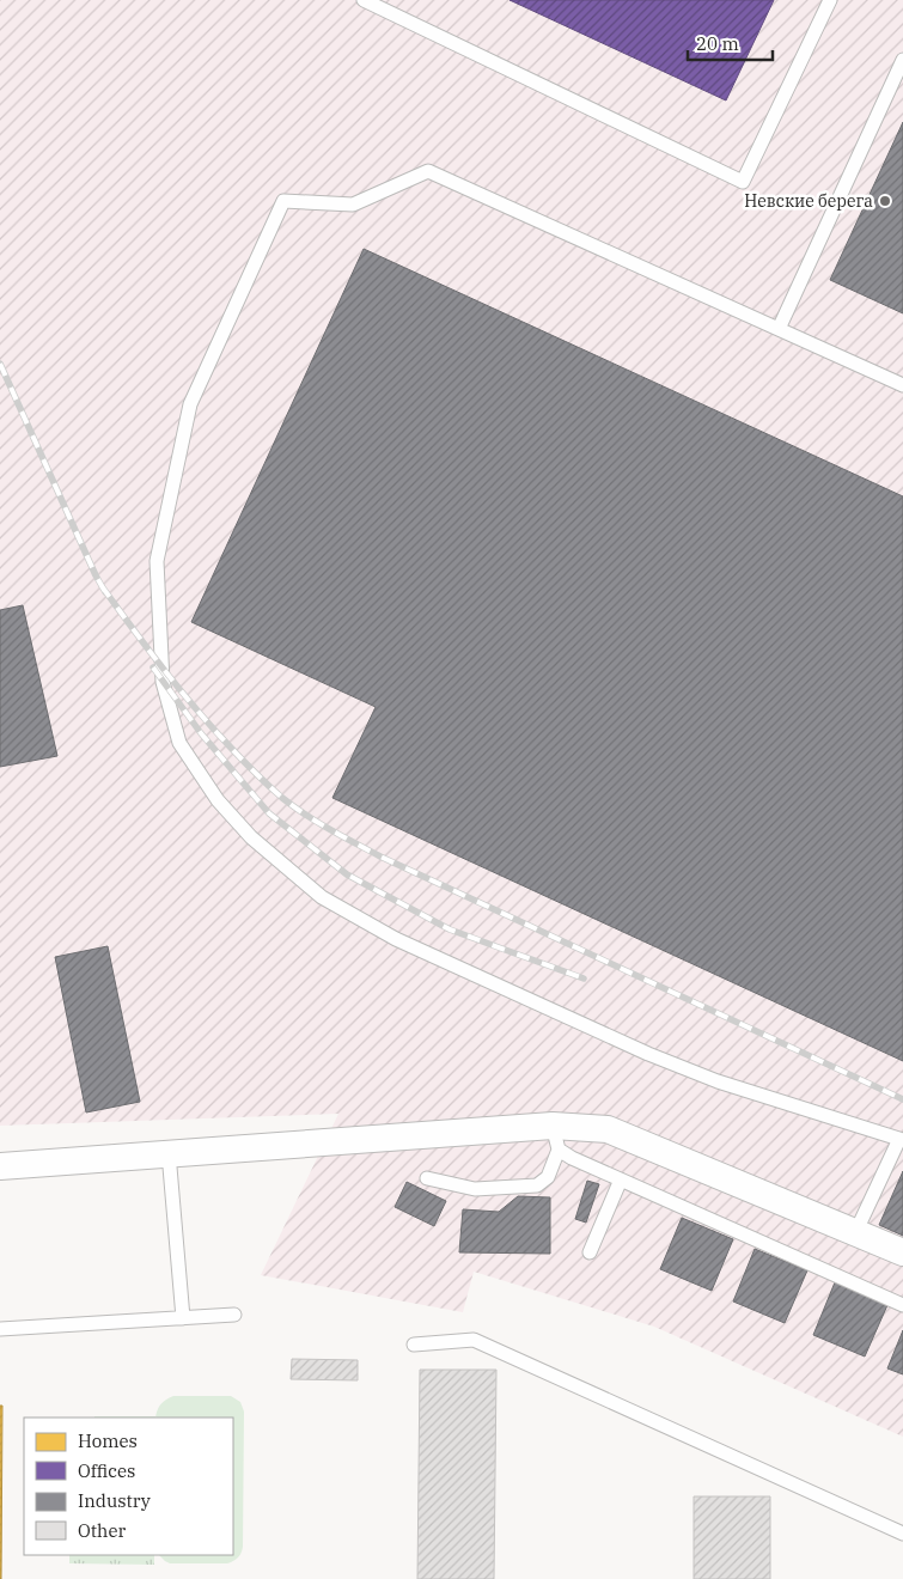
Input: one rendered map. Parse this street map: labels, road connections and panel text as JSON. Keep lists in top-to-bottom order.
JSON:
{
  "places": ["Невские берега"],
  "legend": [
    "Homes",
    "Offices",
    "Industry",
    "Other"
  ],
  "scale_bar": "20 m"
}
